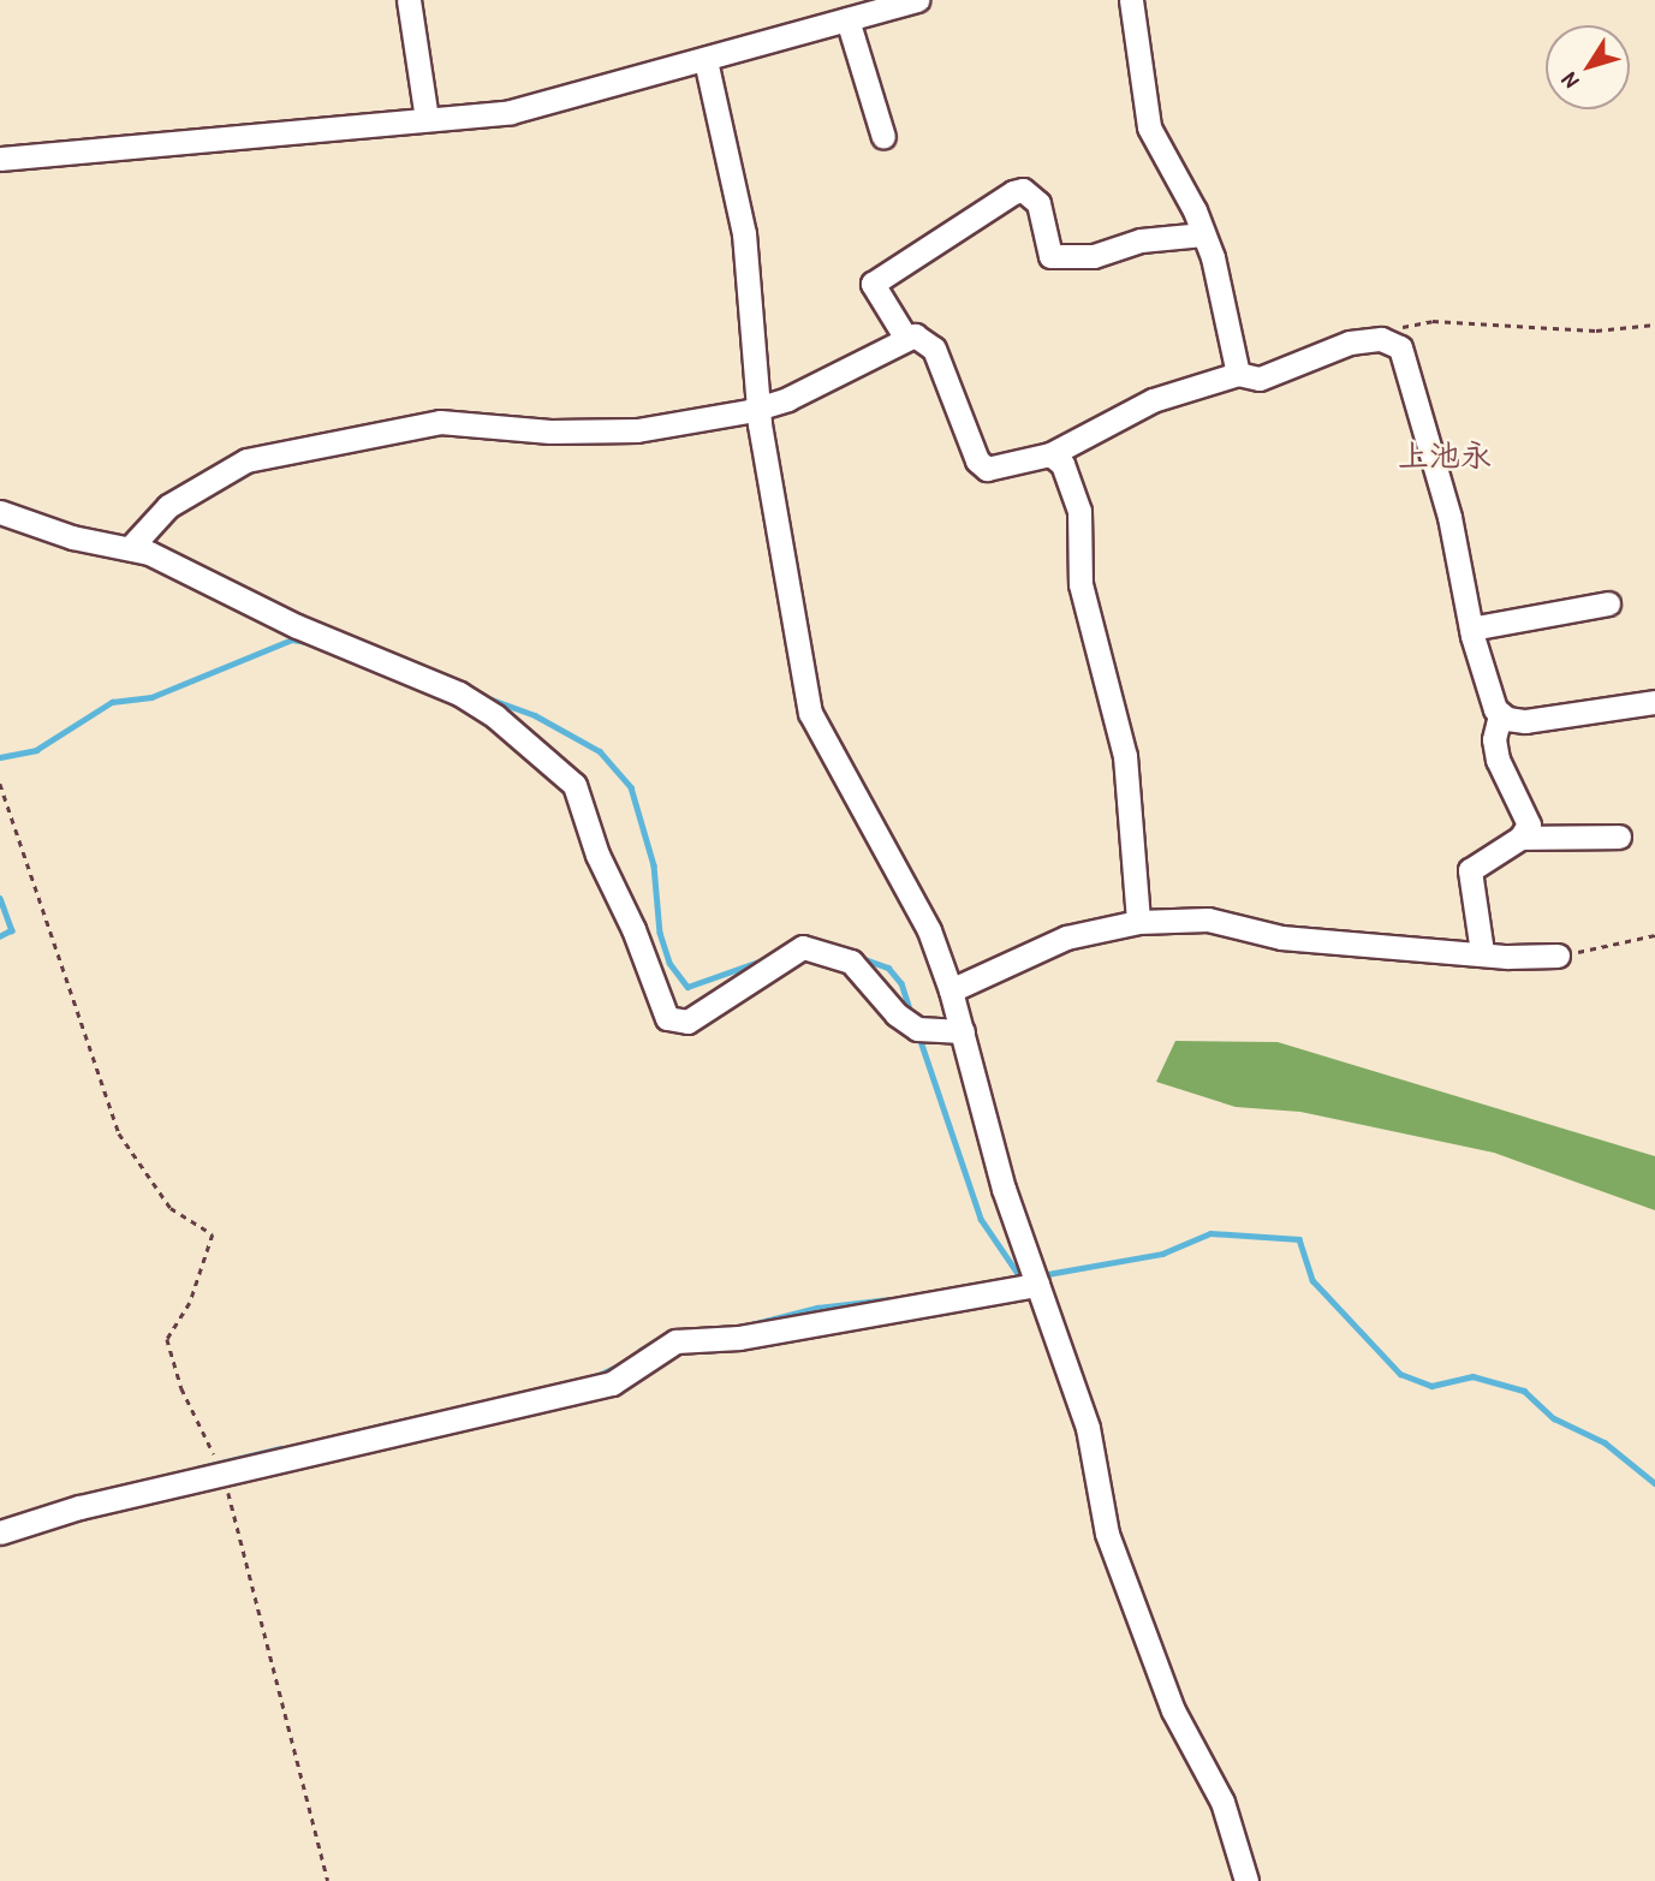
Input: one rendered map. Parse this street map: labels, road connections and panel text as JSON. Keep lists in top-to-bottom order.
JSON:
{
  "districts": ["上池永"],
  "north": "bottom left"
}
